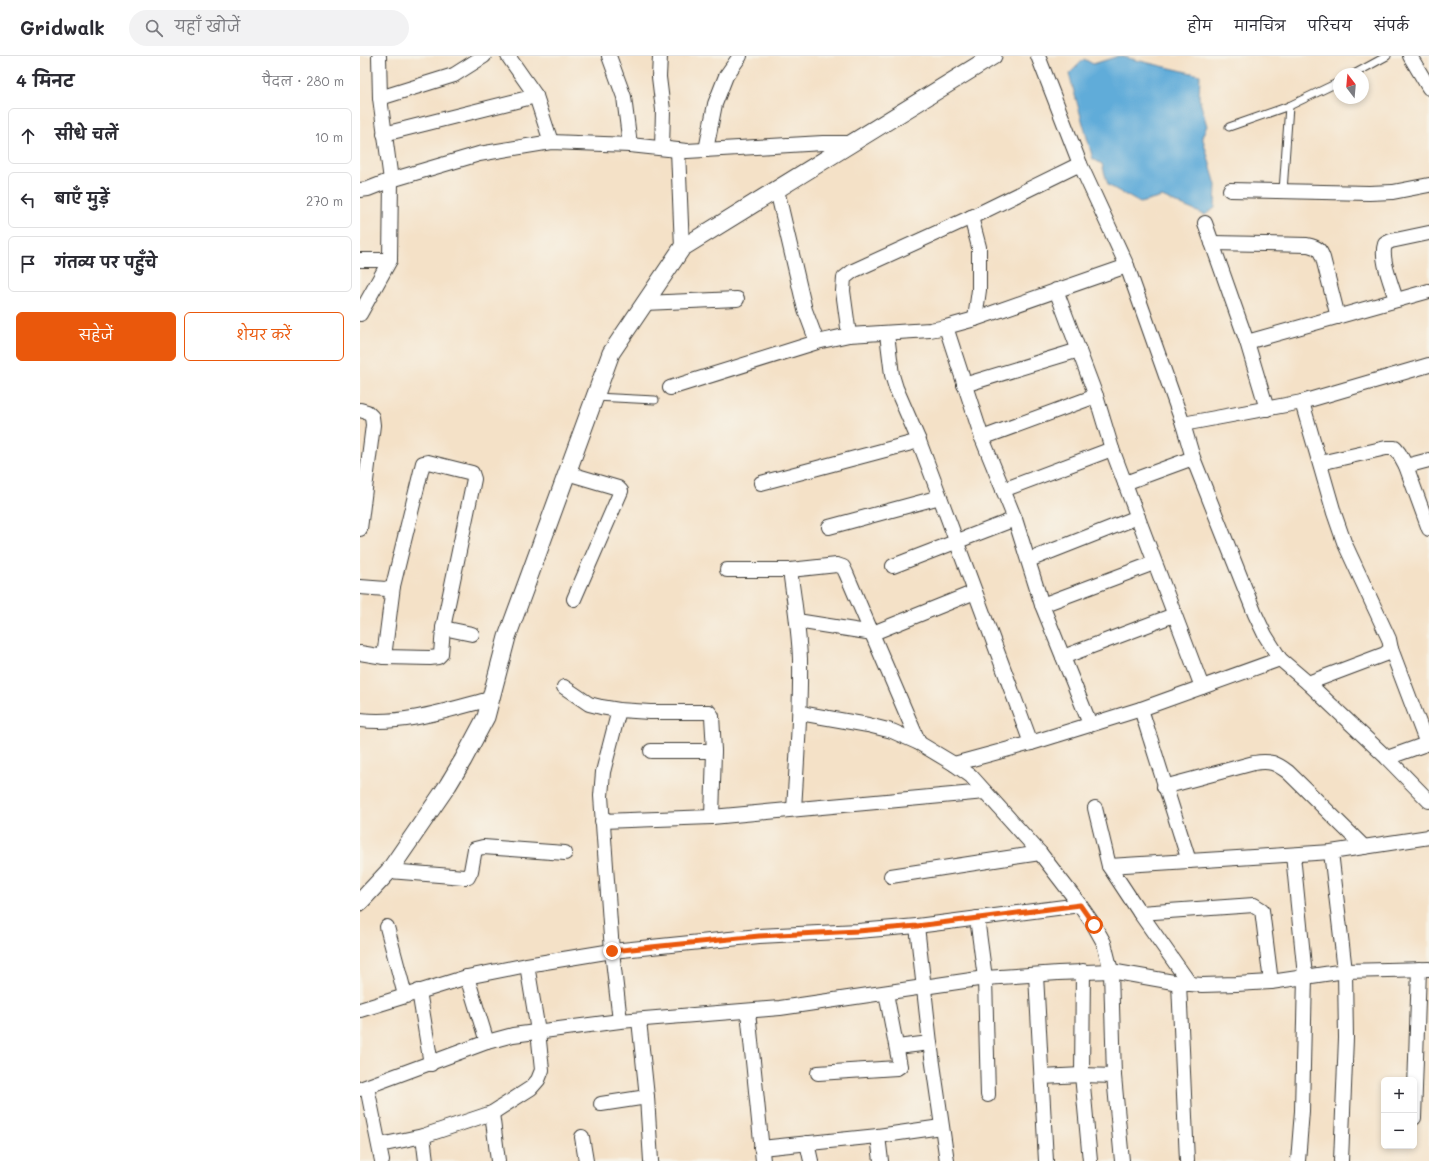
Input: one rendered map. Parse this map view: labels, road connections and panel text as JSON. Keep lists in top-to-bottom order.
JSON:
{
  "north": "top",
  "page": {
    "header": "Gridwalk",
    "search": "यहाँ खोजें",
    "nav": [
      "होम",
      "मानचित्र",
      "परिचय",
      "संपर्क"
    ],
    "heading": ["4 मिनट", "पैदल · 280 m"],
    "list": [
      ["सीधे चलें", "10 m"],
      ["बाएँ मुड़ें", "270 m"],
      "गंतव्य पर पहुँचे"
    ],
    "buttons": ["सहेजें", "शेयर करें"],
    "map_buttons": ["+", "−"]
  }
}
